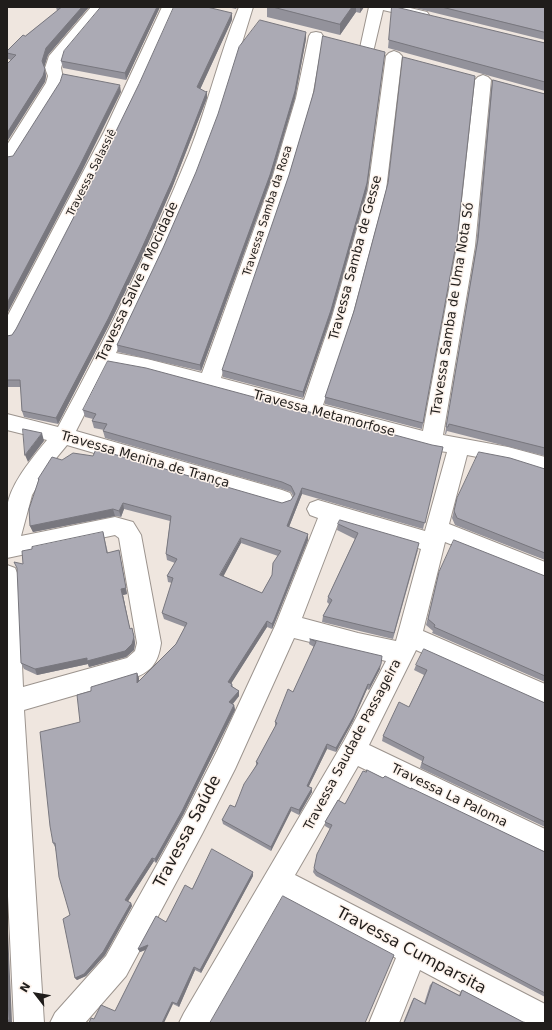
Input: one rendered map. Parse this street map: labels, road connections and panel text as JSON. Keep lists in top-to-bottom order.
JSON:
{
  "streets": {
    "street": [
      "Travessa Salassiê",
      "Travessa Samba da Rosa",
      "Travessa Samba de Gesse",
      "Travessa Salve a Mocidade",
      "Travessa Samba de Uma Nota Só",
      "Travessa Metamorfose",
      "Travessa Menina de Trança",
      "Travessa Saudade Passageira",
      "Travessa La Paloma",
      "Travessa Saúde",
      "Travessa Cumparsita"
    ]
  },
  "crossings": [
    ["Travessa Samba da Rosa", "Travessa Metamorfose"],
    ["Travessa Samba de Gesse", "Travessa Metamorfose"],
    ["Travessa Salve a Mocidade", "Travessa Metamorfose"],
    ["Travessa Salve a Mocidade", "Travessa Menina de Trança"],
    ["Travessa Samba de Uma Nota Só", "Travessa Metamorfose"],
    ["Travessa Metamorfose", "Travessa Saudade Passageira"],
    ["Travessa Saudade Passageira", "Travessa La Paloma"],
    ["Travessa Saudade Passageira", "Travessa Saúde"],
    ["Travessa Saudade Passageira", "Travessa Cumparsita"]
  ],
  "north": "top left"
}
